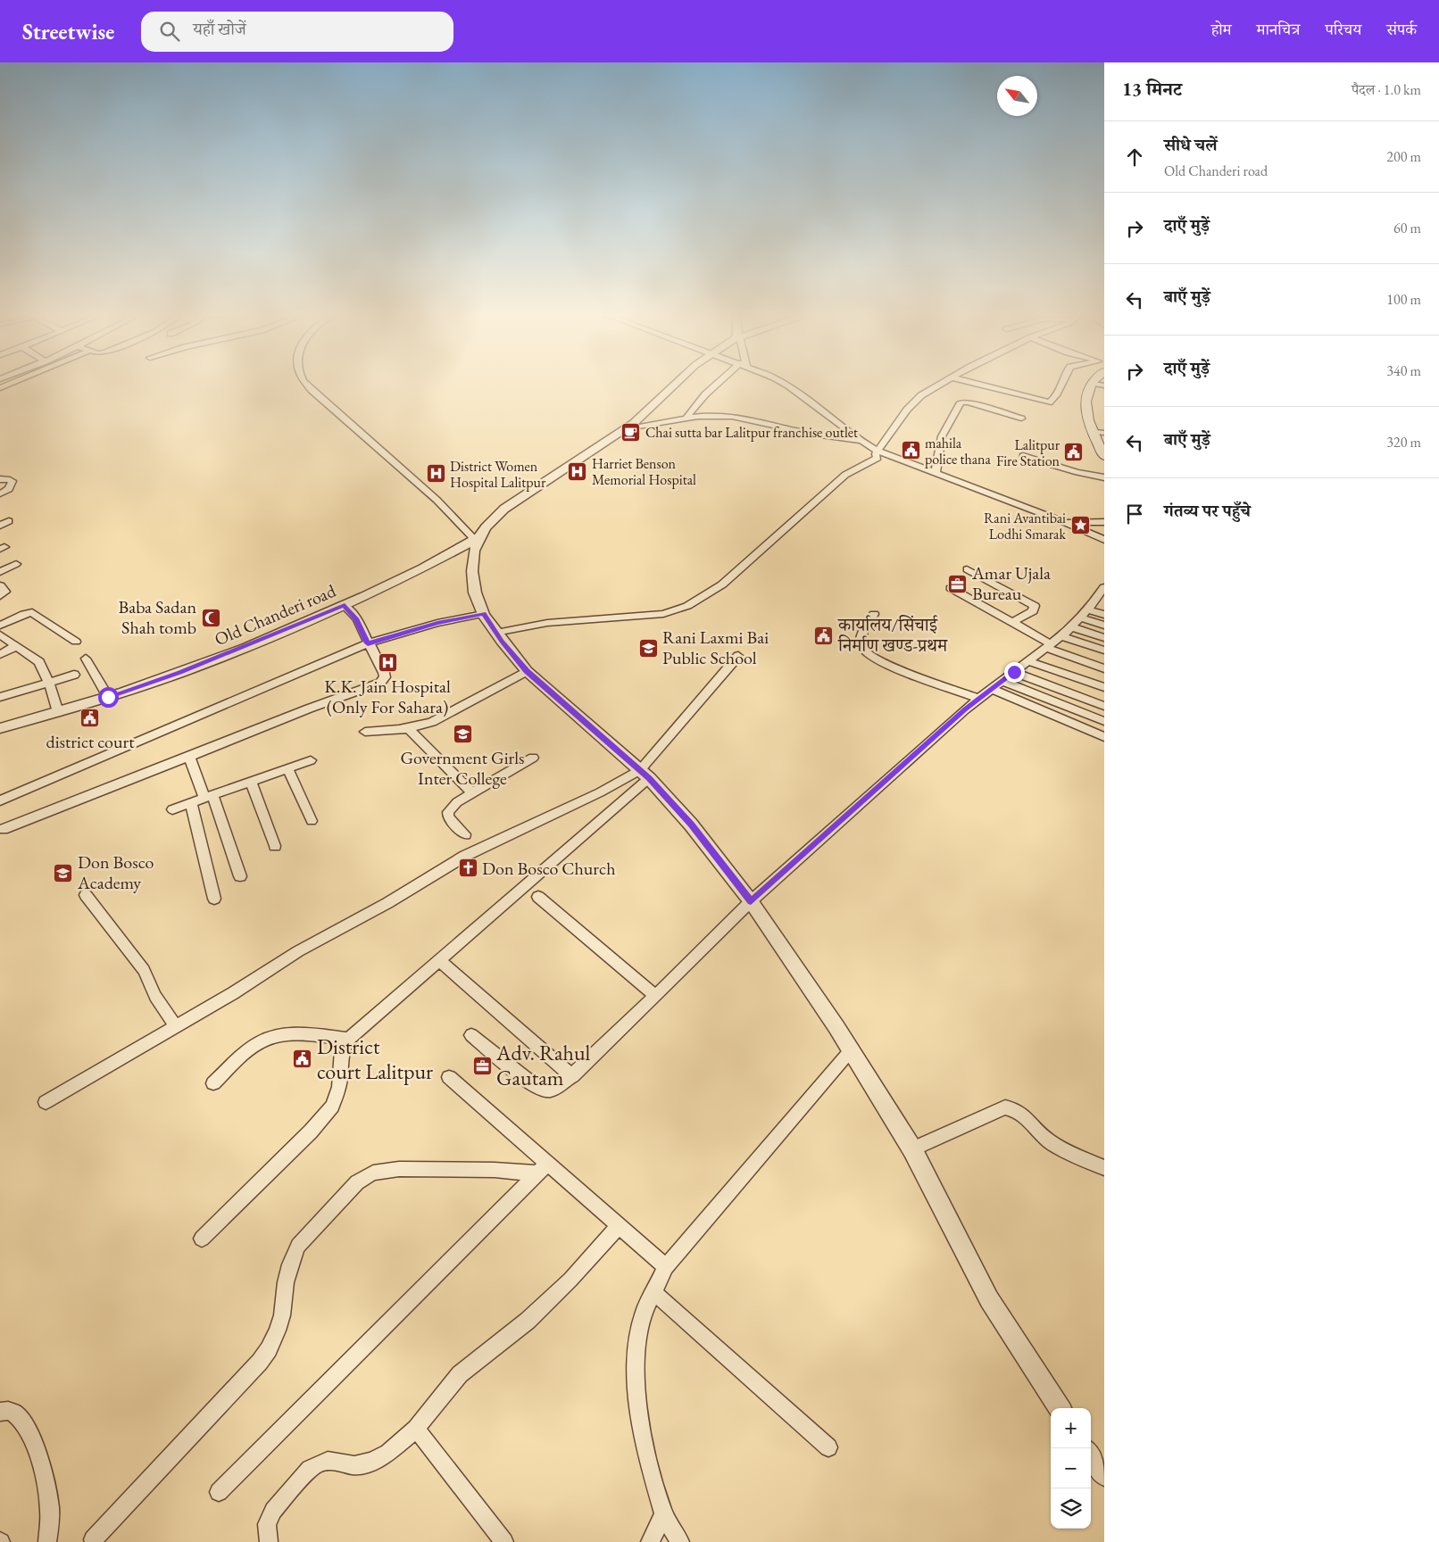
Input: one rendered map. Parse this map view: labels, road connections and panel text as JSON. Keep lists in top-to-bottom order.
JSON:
{
  "streets": {
    "street": ["Old Chanderi road"]
  },
  "places": {
    "cafe": ["Chai sutta bar Lalitpur franchise outlet"],
    "public building": [
      "mahila police thana",
      "Lalitpur Fire Station",
      "कार्यालय/सिंचाई निर्माण खण्ड-प्रथम",
      "district court",
      "District court Lalitpur"
    ],
    "hospital": ["Harriet Benson Memorial Hospital", "District Women Hospital Lalitpur", "K.K. Jain Hospital (Only For Sahara)"],
    "place": ["Rani Avantibai Lodhi Smarak"],
    "office": ["Amar Ujala Bureau", "Adv. Rahul Gautam"],
    "mosque": ["Baba Sadan Shah tomb"],
    "school or university": ["Rani Laxmi Bai Public School", "Government Girls Inter College", "Don Bosco Academy"],
    "church": ["Don Bosco Church"]
  },
  "north": "top left",
  "page": {
    "header": "Streetwise",
    "search": "यहाँ खोजें",
    "nav": [
      "होम",
      "मानचित्र",
      "परिचय",
      "संपर्क"
    ],
    "heading": ["13 मिनट", "पैदल · 1.0 km"],
    "list": [
      ["सीधे चलें", "Old Chanderi road", "200 m"],
      ["दाएँ मुड़ें", "60 m"],
      ["बाएँ मुड़ें", "100 m"],
      ["दाएँ मुड़ें", "340 m"],
      ["बाएँ मुड़ें", "320 m"],
      "गंतव्य पर पहुँचे"
    ],
    "map_buttons": ["+", "−"]
  }
}
